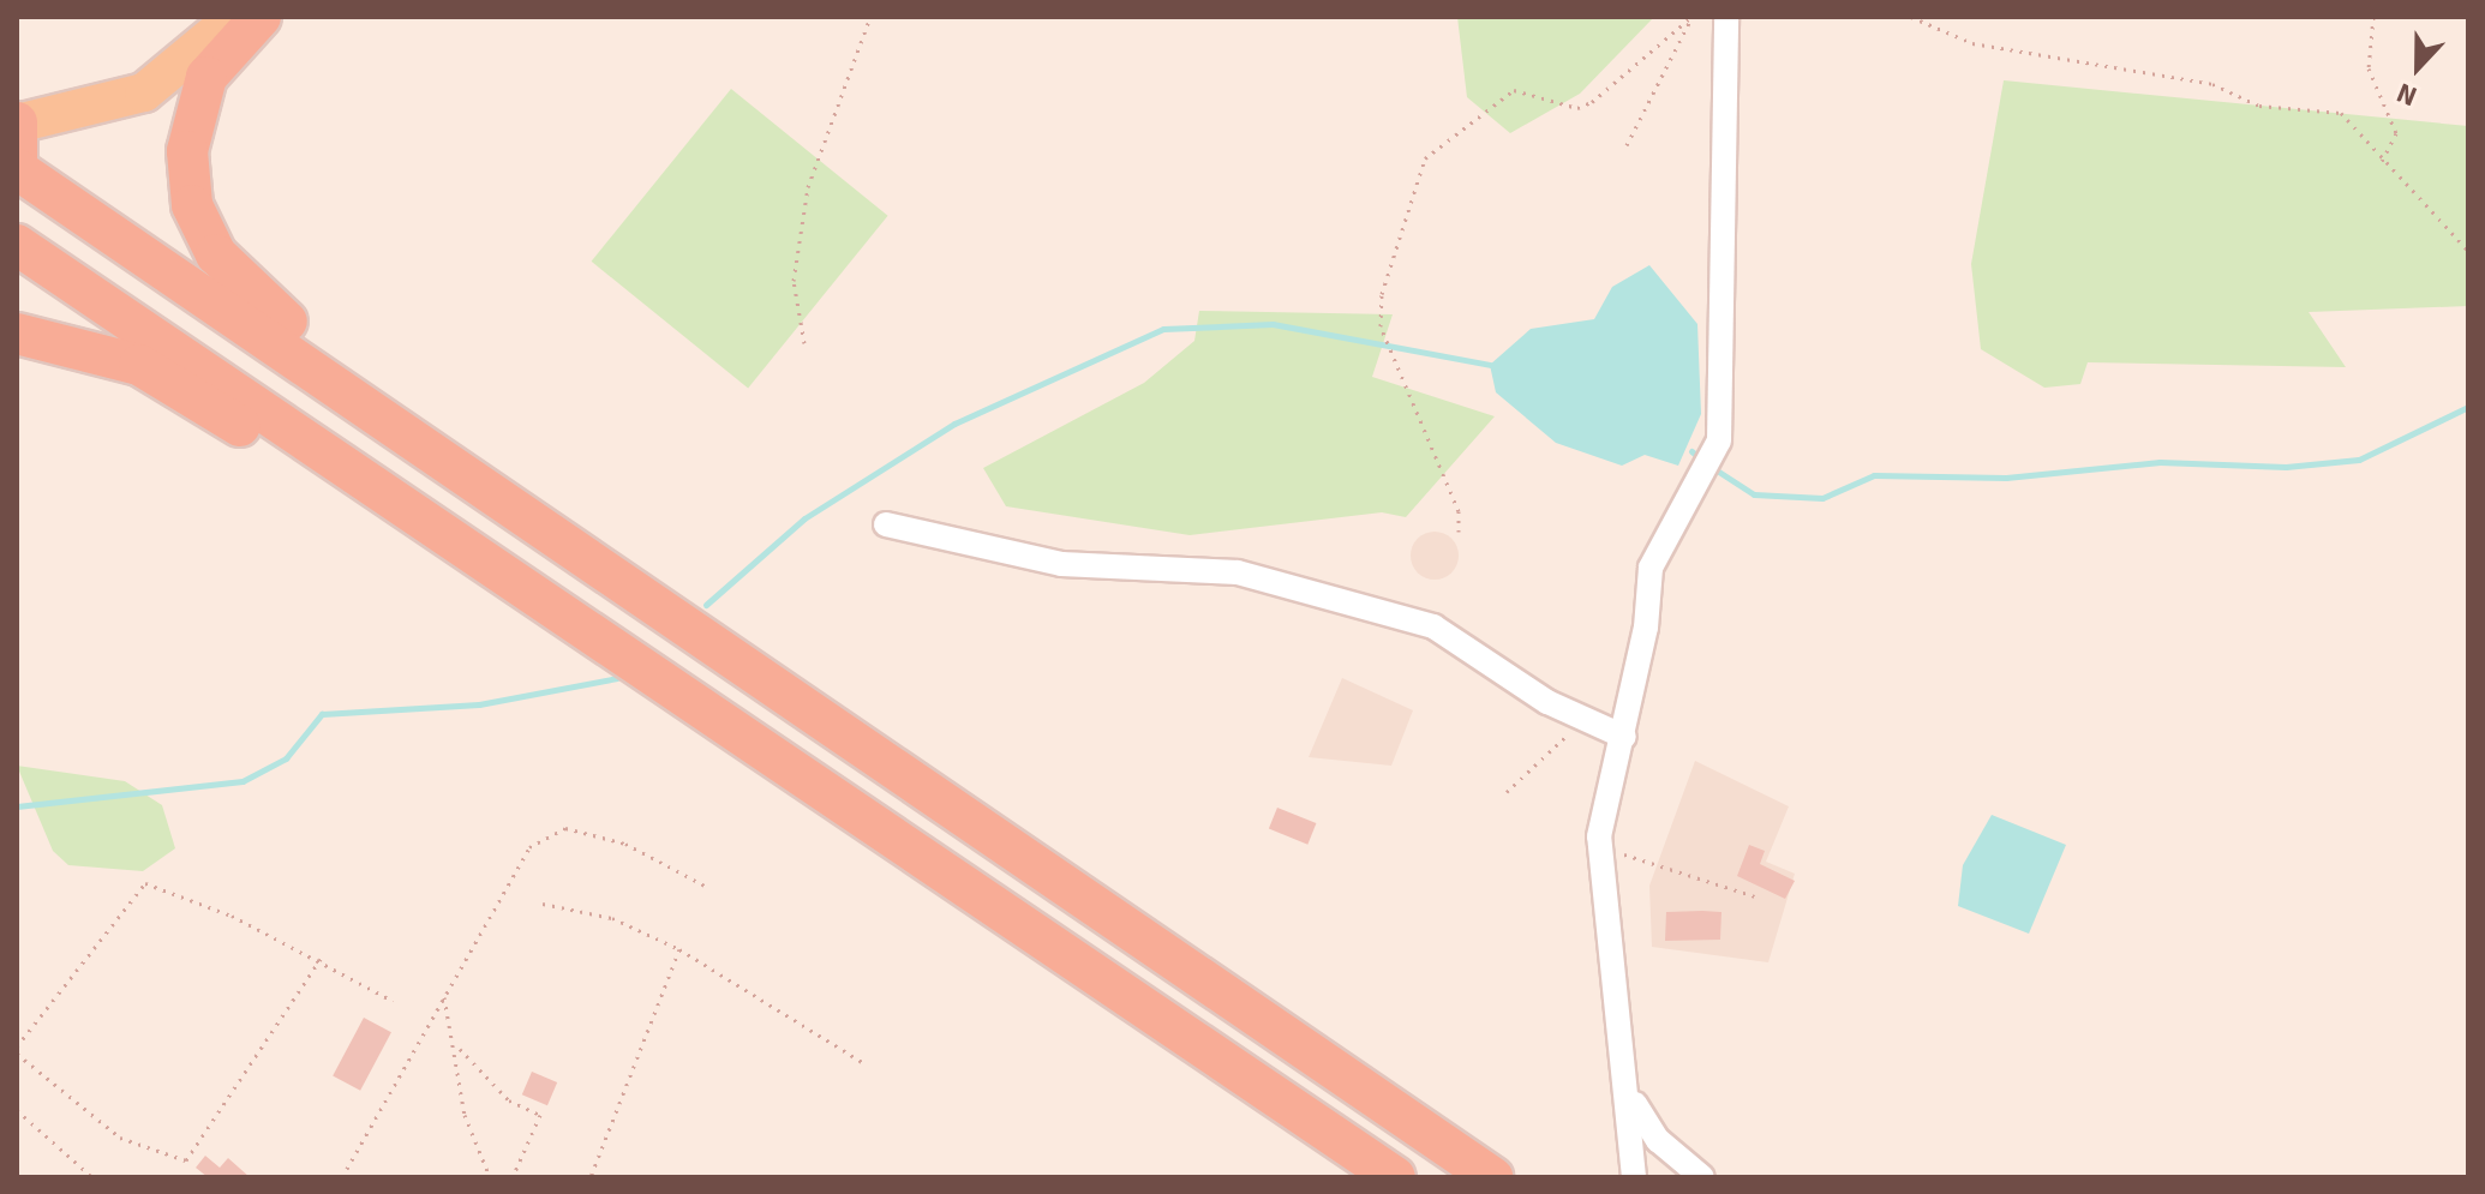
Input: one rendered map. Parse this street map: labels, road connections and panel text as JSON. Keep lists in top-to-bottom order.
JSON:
{
  "north": "bottom"
}
